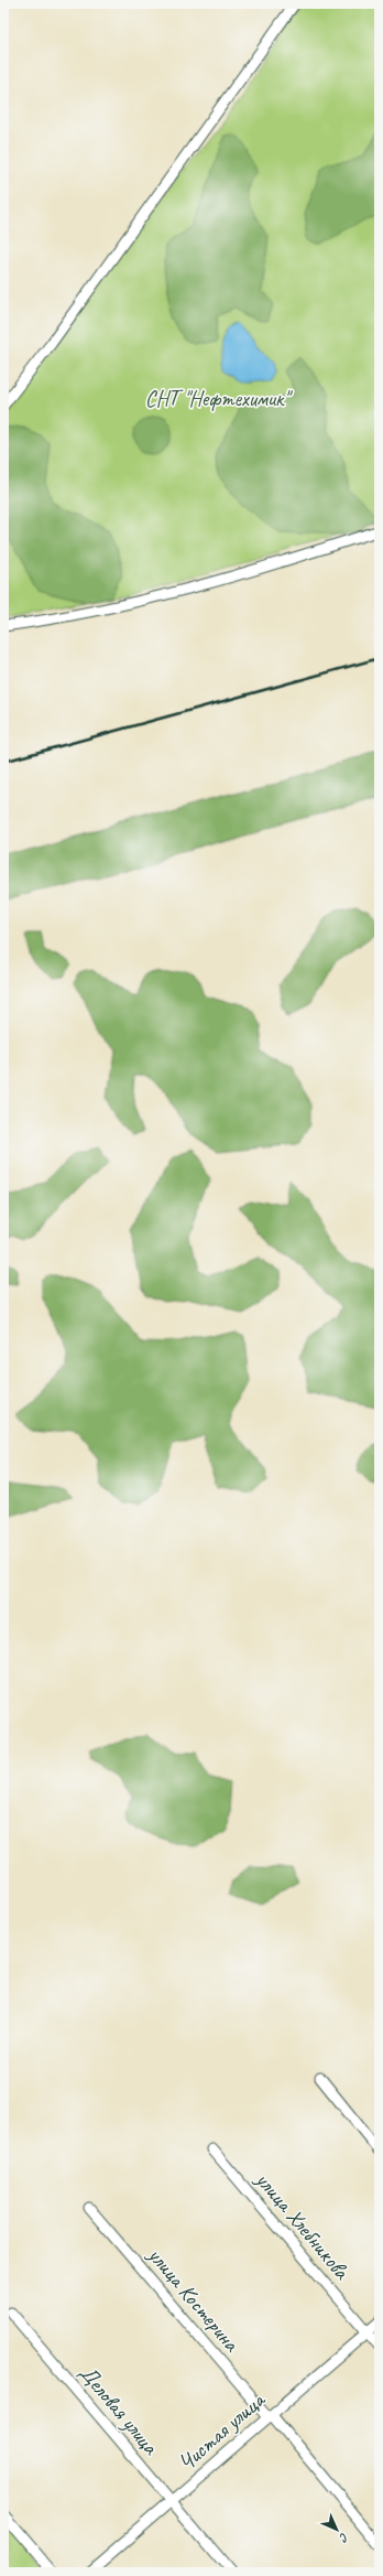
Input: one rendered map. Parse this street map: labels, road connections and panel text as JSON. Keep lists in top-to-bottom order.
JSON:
{
  "streets": {
    "street": [
      "улица Хлебникова",
      "улица Костерина",
      "Деловая улица",
      "Чистая улица"
    ]
  },
  "crossings": [
    ["улица Хлебникова", "Чистая улица"],
    ["улица Костерина", "Чистая улица"],
    ["Деловая улица", "Чистая улица"]
  ],
  "parks": ["СНТ \"Нефтехимик\""],
  "north": "bottom right"
}
